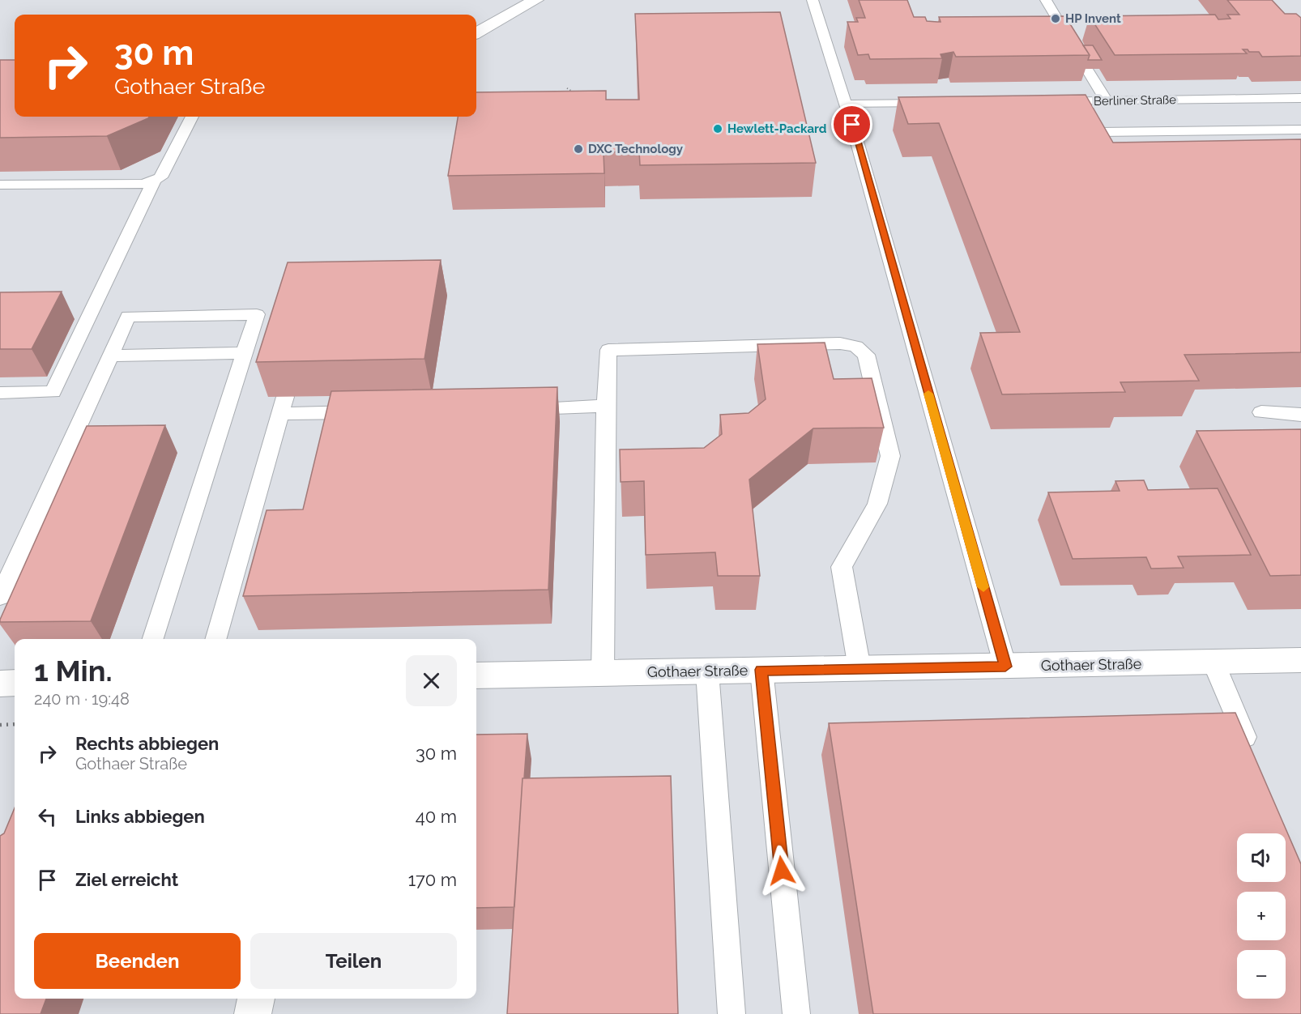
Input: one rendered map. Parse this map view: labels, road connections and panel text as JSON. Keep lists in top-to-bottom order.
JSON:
{
  "streets": {
    "street": ["Gothaer Straße"],
    "lane": ["Berliner Straße"]
  },
  "places": ["HP Invent", "Hewlett-Packard", "DXC Technology"],
  "page": {
    "turn": ["30 m", "Gothaer Straße"],
    "heading": ["1 Min.", "240 m · 19:48"],
    "list": [
      {
        "name": "Rechts abbiegen",
        "note": "Gothaer Straße",
        "value": "30 m"
      },
      {
        "name": "Links abbiegen",
        "value": "40 m"
      },
      {
        "name": "Ziel erreicht",
        "value": "170 m"
      }
    ],
    "map_buttons": ["+", "−"],
    "buttons": ["Beenden", "Teilen"]
  }
}
